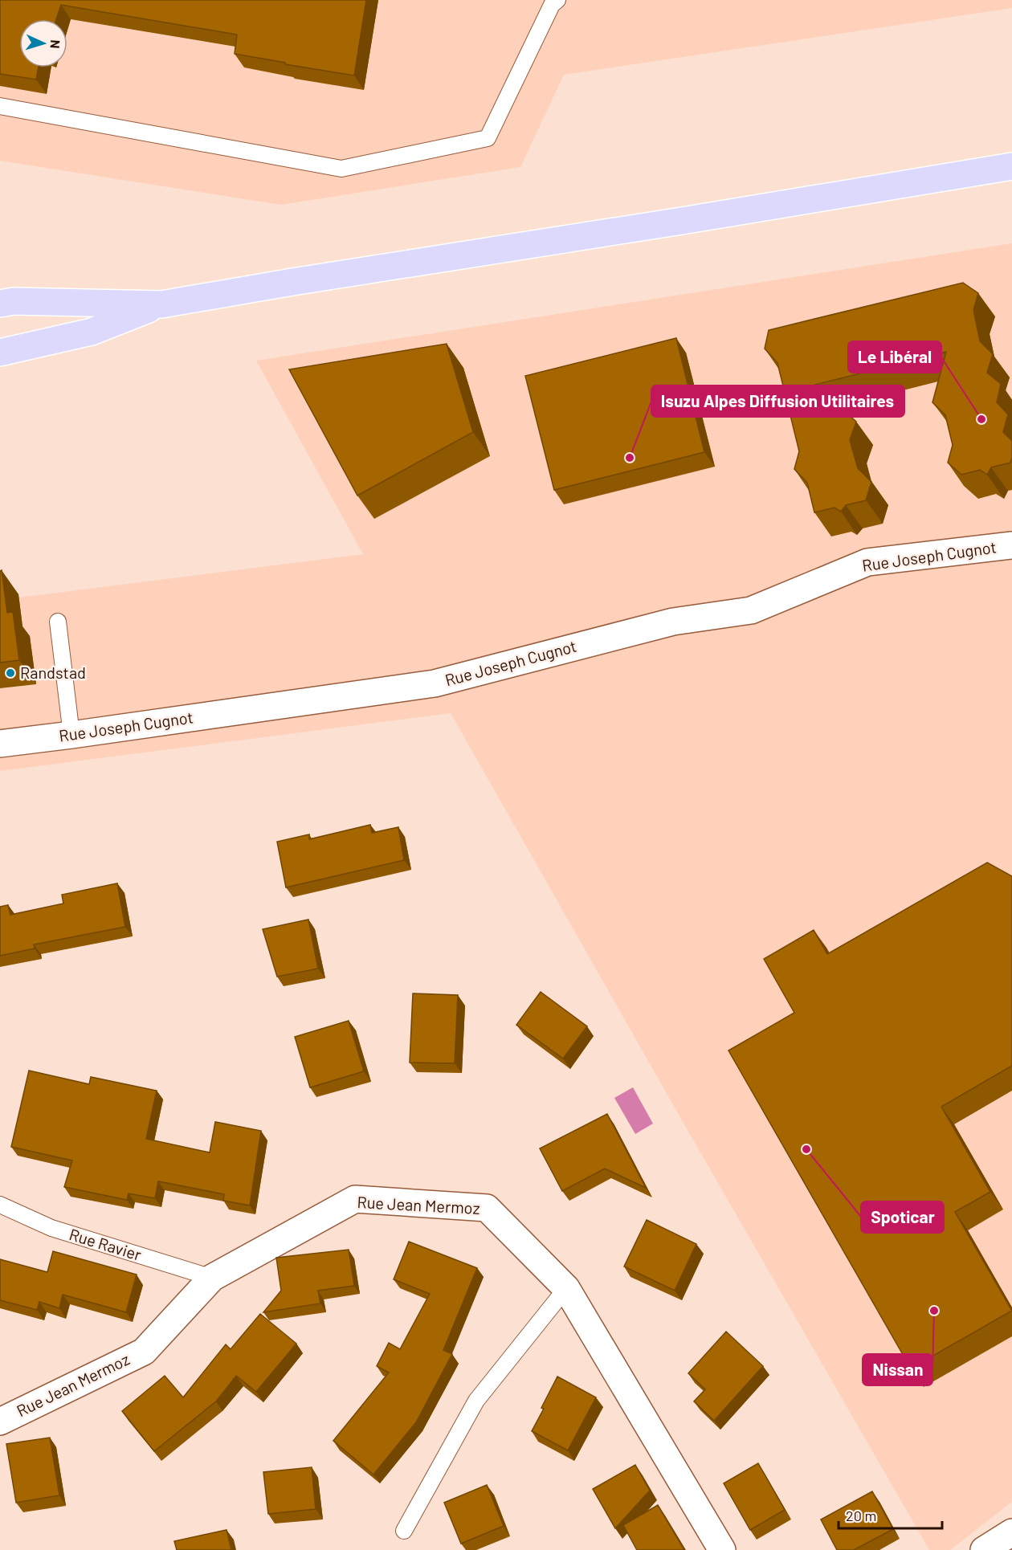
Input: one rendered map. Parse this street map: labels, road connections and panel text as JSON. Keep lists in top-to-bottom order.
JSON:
{
  "streets": {
    "street": ["Rue Joseph Cugnot", "Rue Jean Mermoz"],
    "lane": ["Rue Ravier"]
  },
  "crossings": [
    ["Rue Jean Mermoz", "Rue Ravier"]
  ],
  "places": [
    "Le Libéral",
    "Isuzu Alpes Diffusion Utilitaires",
    "Randstad",
    "Spoticar",
    "Nissan"
  ],
  "scale_bar": "20 m",
  "north": "right"
}
